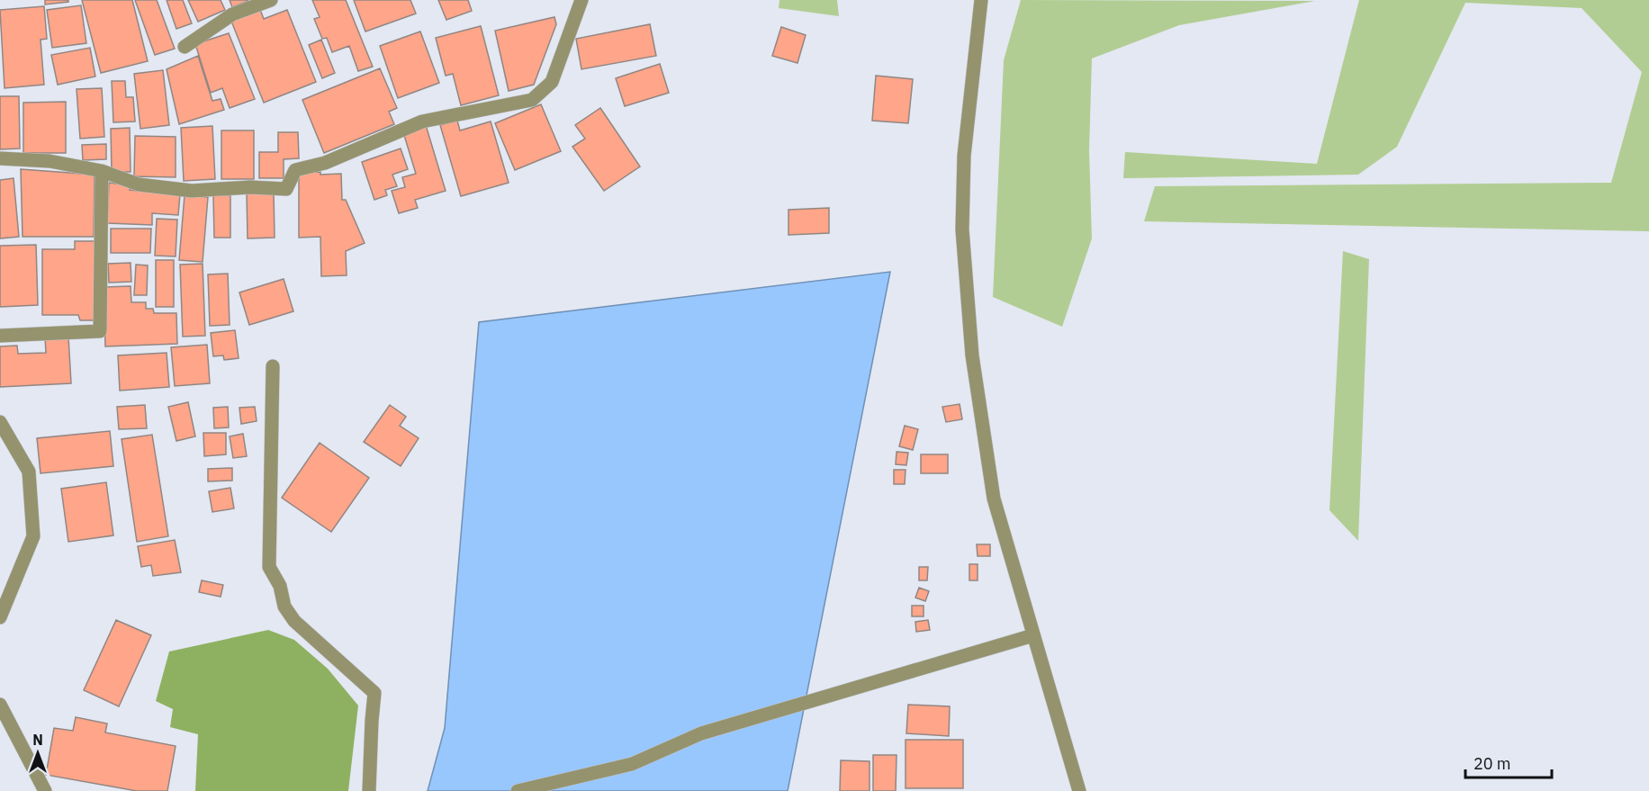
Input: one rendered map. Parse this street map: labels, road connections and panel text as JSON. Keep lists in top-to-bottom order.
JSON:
{
  "scale_bar": "20 m",
  "north": "top"
}
